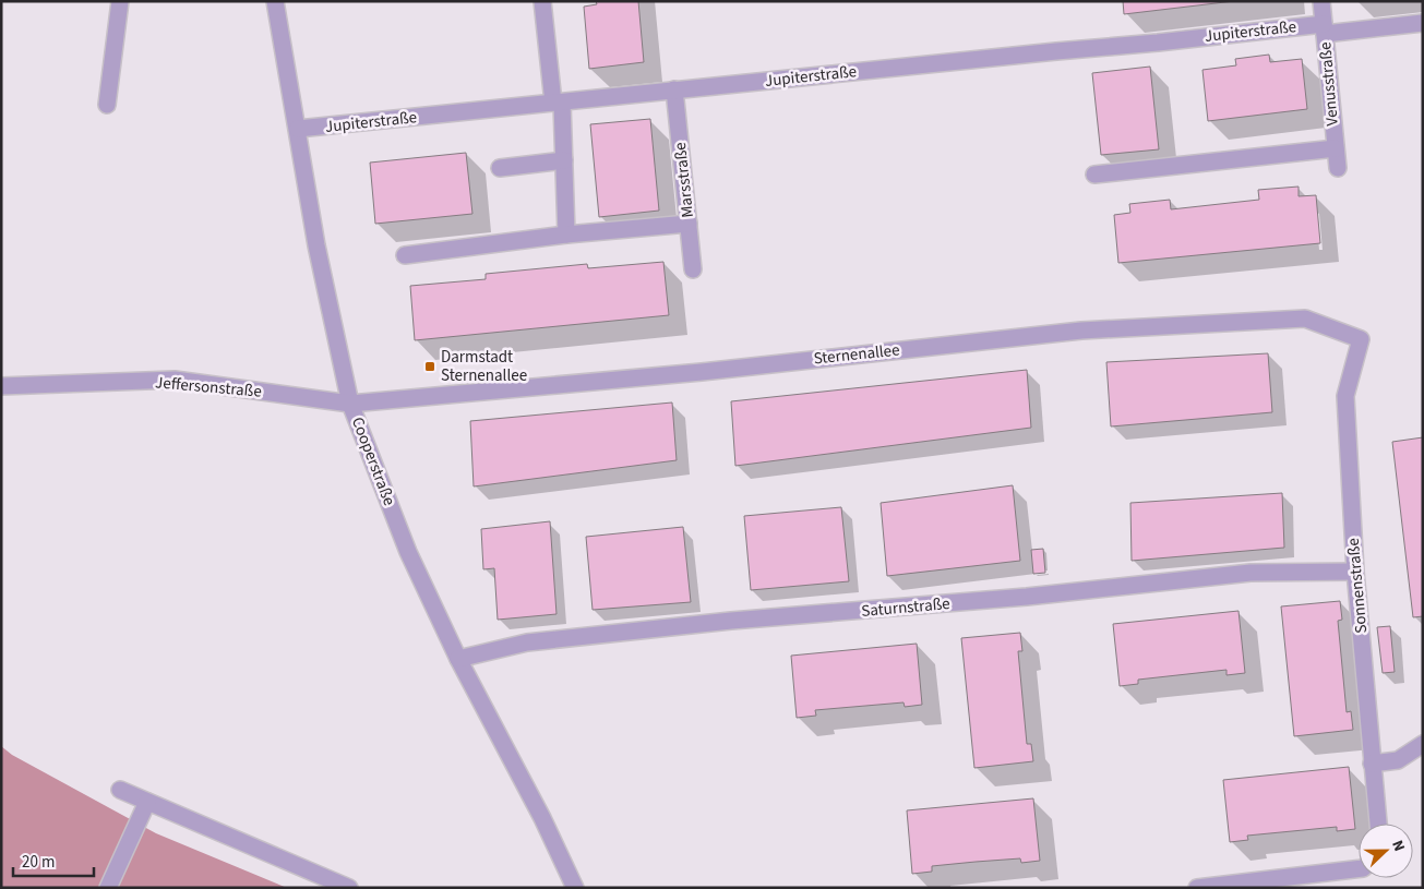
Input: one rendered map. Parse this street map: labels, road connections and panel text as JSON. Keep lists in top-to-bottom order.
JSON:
{
  "streets": {
    "street": [
      "Jupiterstraße",
      "Venusstraße",
      "Marsstraße",
      "Sternenallee",
      "Jeffersonstraße",
      "Cooperstraße",
      "Sonnenstraße",
      "Saturnstraße"
    ]
  },
  "crossings": [
    ["Jupiterstraße", "Venusstraße"],
    ["Jupiterstraße", "Marsstraße"],
    ["Jupiterstraße", "Cooperstraße"],
    ["Sternenallee", "Jeffersonstraße"],
    ["Sternenallee", "Cooperstraße"],
    ["Sternenallee", "Sonnenstraße"],
    ["Jeffersonstraße", "Cooperstraße"],
    ["Cooperstraße", "Saturnstraße"],
    ["Sonnenstraße", "Saturnstraße"]
  ],
  "places": {
    "transit": ["Darmstadt Sternenallee"]
  },
  "scale_bar": "20 m",
  "north": "right"
}
